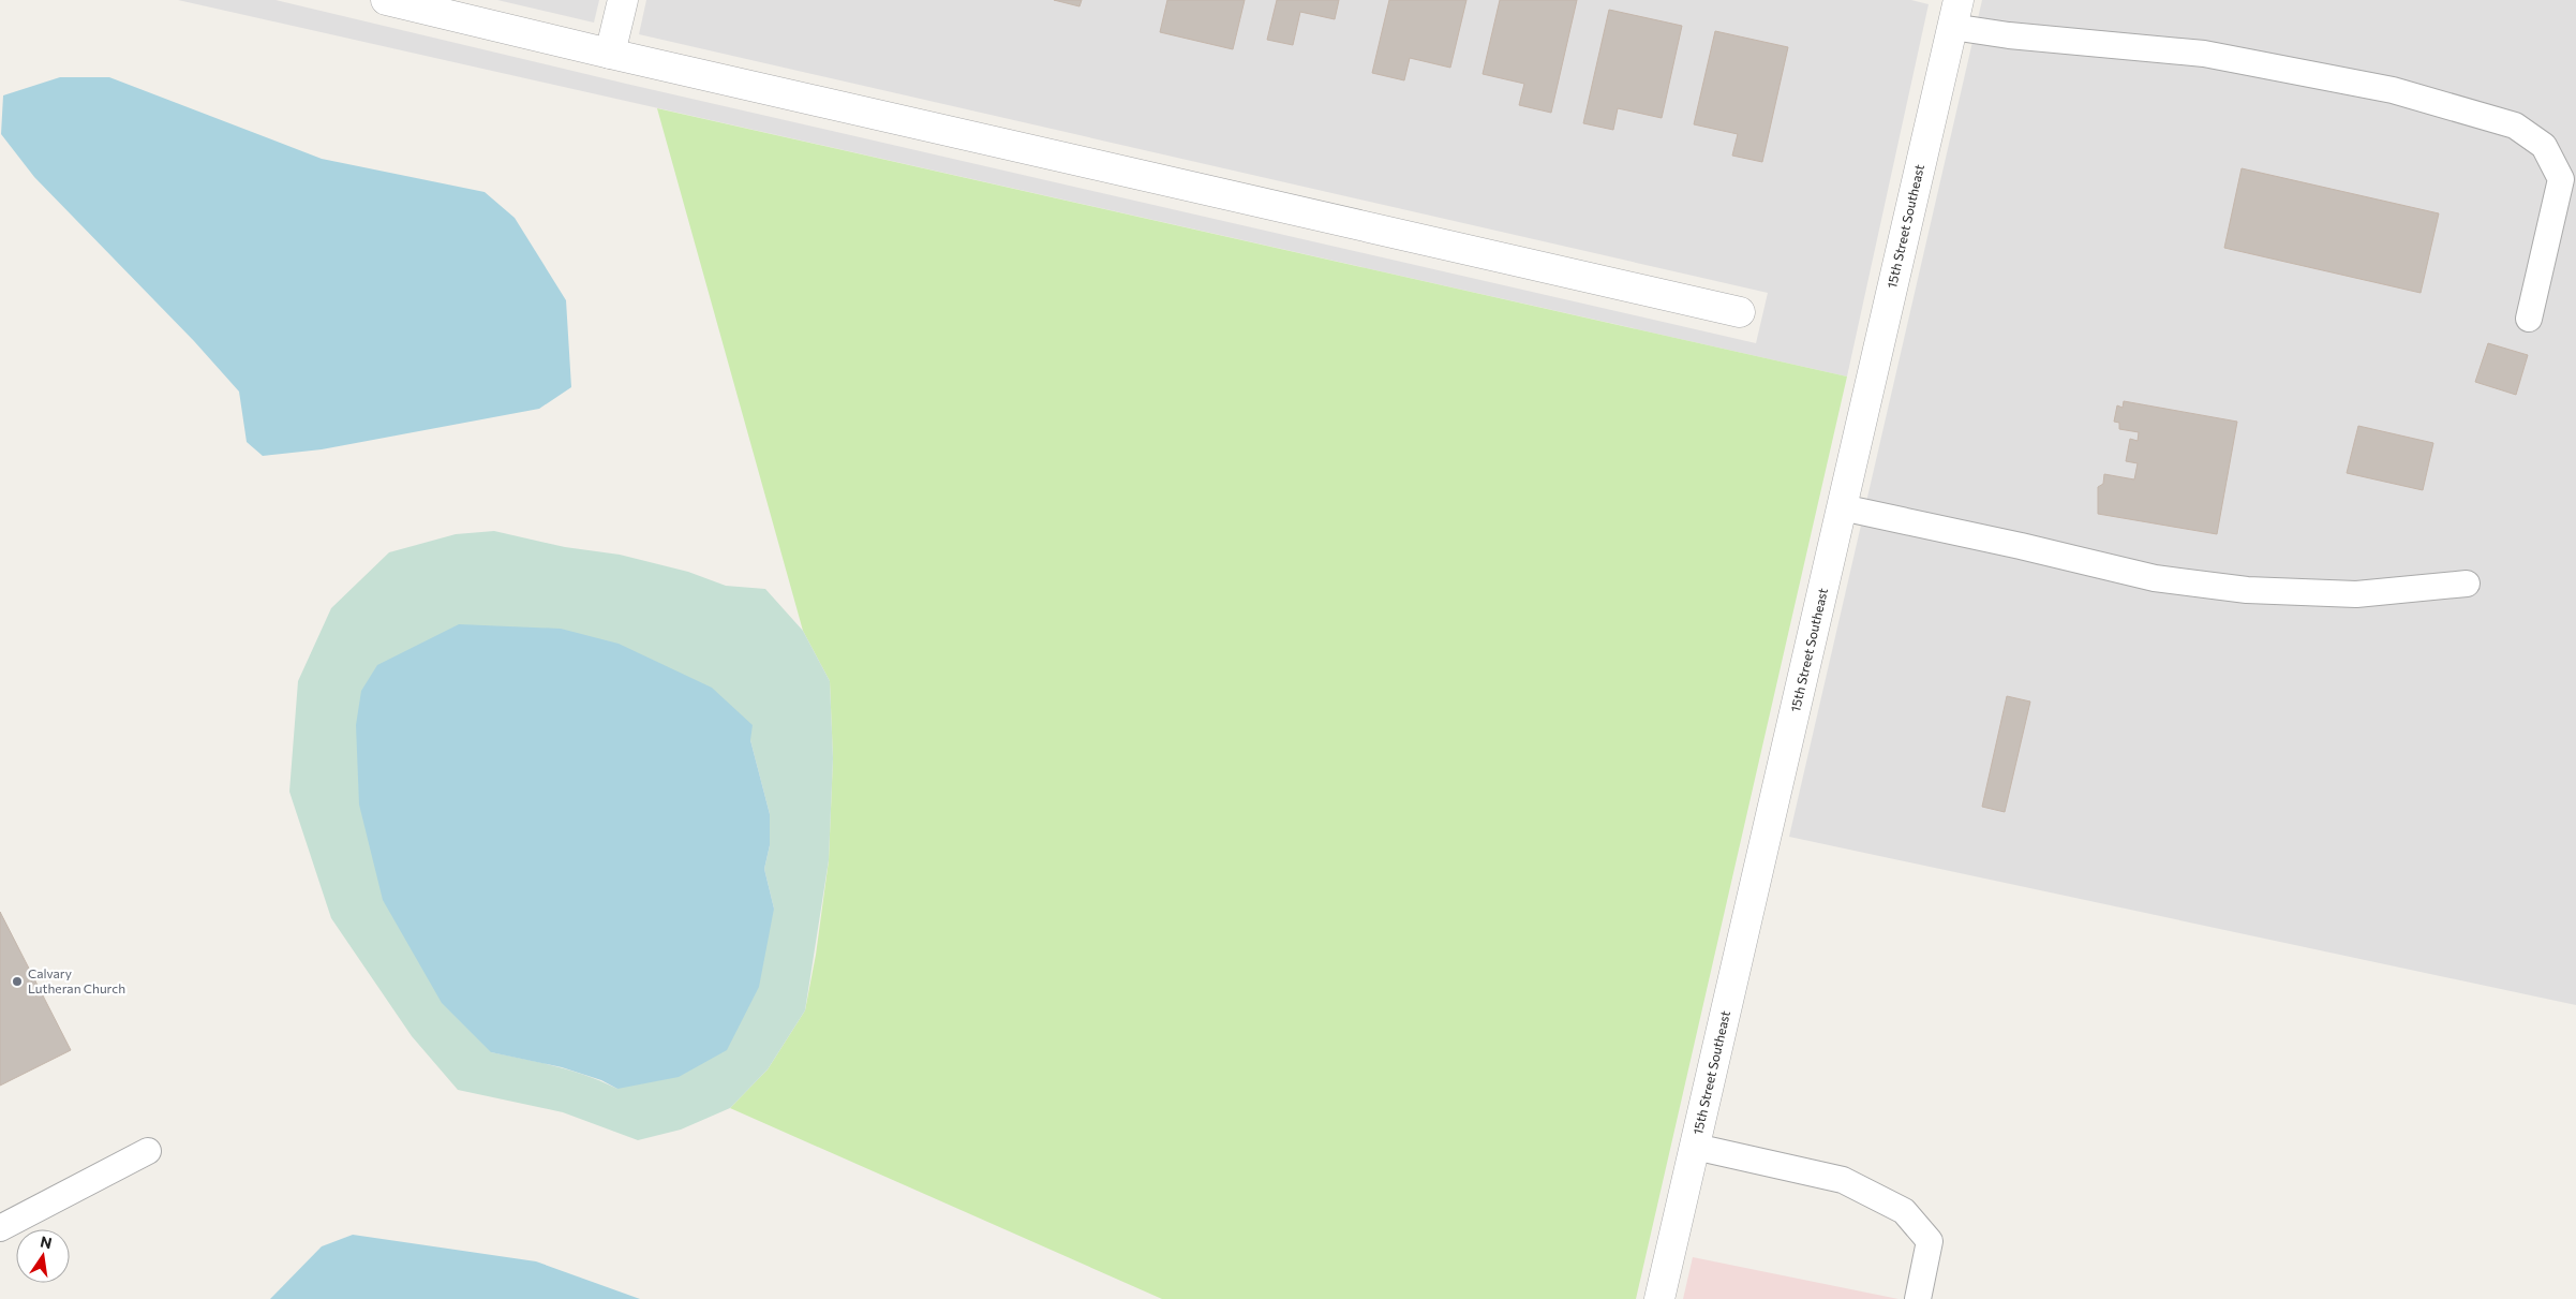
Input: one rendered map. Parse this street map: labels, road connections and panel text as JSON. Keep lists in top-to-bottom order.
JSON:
{
  "streets": {
    "street": ["15th Street Southeast"]
  },
  "places": ["Calvary Lutheran Church"],
  "north": "top"
}
